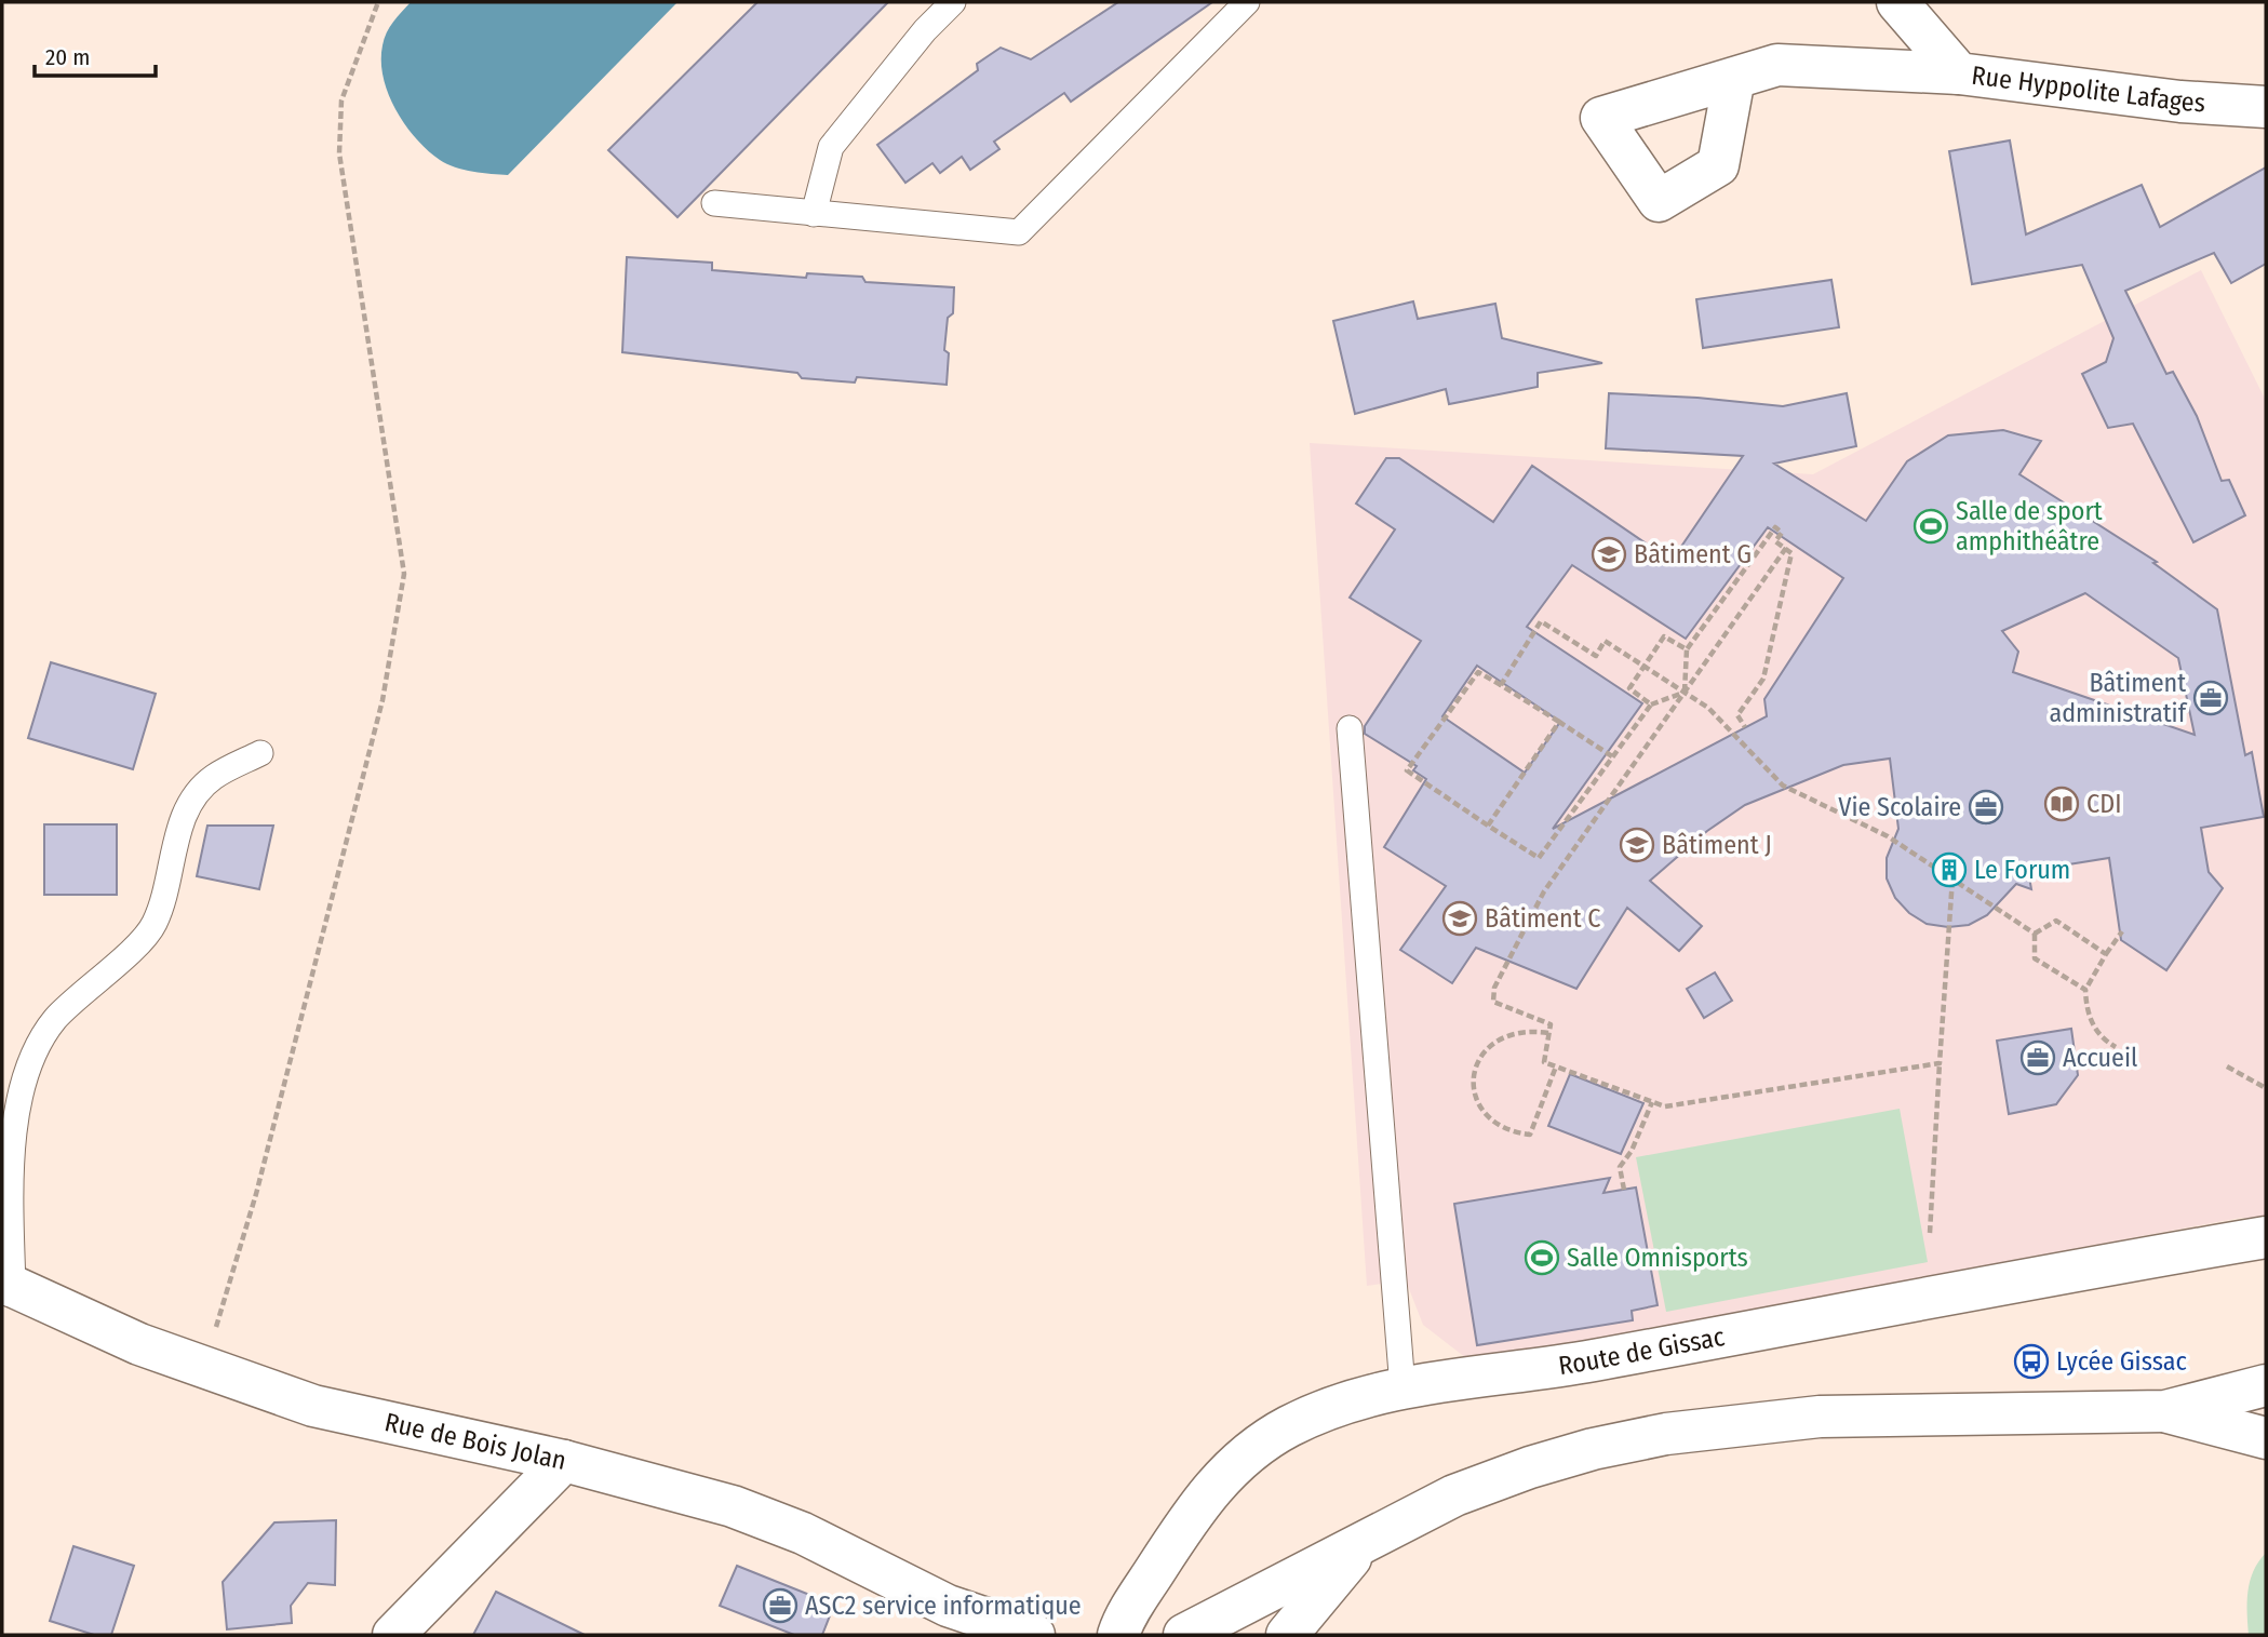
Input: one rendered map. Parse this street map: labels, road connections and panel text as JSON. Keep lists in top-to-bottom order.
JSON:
{
  "streets": {
    "street": ["Rue Hyppolite Lafages", "Route de Gissac", "Rue de Bois Jolan"]
  },
  "places": {
    "sports": ["Salle de sport amphithéâtre", "Salle Omnisports"],
    "school or university": ["Bâtiment G", "Bâtiment J", "Bâtiment C"],
    "office": [
      "Bâtiment administratif",
      "Vie Scolaire",
      "Accueil",
      "ASC2 service informatique"
    ],
    "library": ["CDI"],
    "building": ["Le Forum"],
    "bus stop": ["Lycée Gissac"]
  },
  "scale_bar": "20 m"
}
